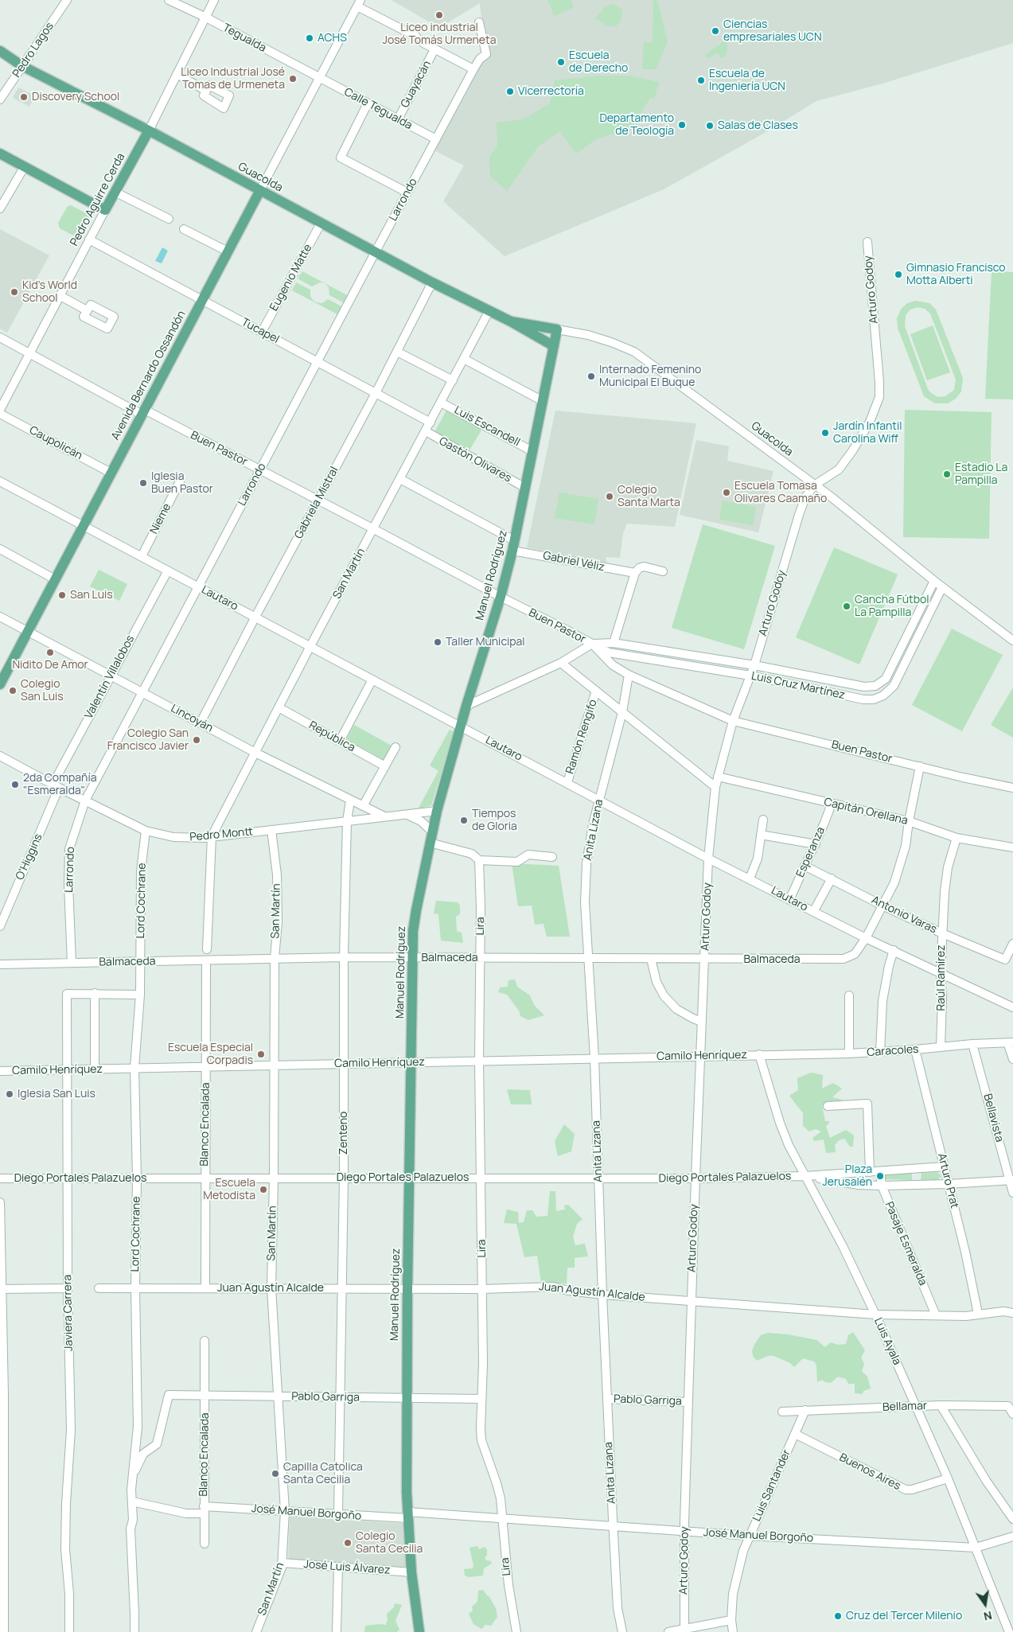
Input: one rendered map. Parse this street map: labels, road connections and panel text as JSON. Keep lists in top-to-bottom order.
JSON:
{
  "streets": {
    "main road": [
      "Guacolda",
      "Pedro Aguirre Cerda",
      "Avenida Bernardo Ossandón",
      "Manuel Rodríguez"
    ],
    "street": [
      "Tegualda",
      "Pedro Lagos",
      "Guayacán",
      "Calle Tegualda",
      "Larrondo",
      "Eugenio Matte",
      "Arturo Godoy",
      "Tucapel",
      "Luis Escandell",
      "Caupolicán",
      "Buen Pastor",
      "Gastón Olivares",
      "Gabriela Mistral",
      "Nieme",
      "Gabriel Véliz",
      "San Martín",
      "Lautaro",
      "Valentín Villalobos",
      "Luis Cruz Martínez",
      "Lincoyán",
      "República",
      "Ramón Rengifo",
      "Capitán Orellana",
      "Anita Lizana",
      "Pedro Montt",
      "Esperanza",
      "O'Higgins",
      "Lord Cochrane",
      "Antonio Varas",
      "Lira",
      "Balmaceda",
      "Raúl Ramírez",
      "Caracoles",
      "Camilo Henríquez",
      "Bellavista",
      "Blanco Encalada",
      "Zenteno",
      "Diego Portales Palazuelos",
      "Arturo Prat",
      "Pasaje Esmeralda",
      "Juan Agustín Alcalde",
      "Javiera Carrera",
      "Luis Ayala",
      "Pablo Garriga",
      "Bellamar",
      "Buenos Aires",
      "Luis Santander",
      "José Manuel Borgoño",
      "José Luis Álvarez"
    ]
  },
  "crossings": [
    ["Tegualda", "Calle Tegualda"],
    ["Tegualda", "Pedro Aguirre Cerda"],
    ["Tegualda", "Avenida Bernardo Ossandón"],
    ["Pedro Lagos", "Guacolda"],
    ["Guayacán", "Calle Tegualda"],
    ["Guayacán", "Larrondo"],
    ["Calle Tegualda", "Larrondo"],
    ["Calle Tegualda", "Avenida Bernardo Ossandón"],
    ["Guacolda", "Pedro Aguirre Cerda"],
    ["Guacolda", "Larrondo"],
    ["Guacolda", "Eugenio Matte"],
    ["Guacolda", "Arturo Godoy"],
    ["Guacolda", "Avenida Bernardo Ossandón"],
    ["Guacolda", "Gabriela Mistral"],
    ["Guacolda", "San Martín"],
    ["Guacolda", "Manuel Rodríguez"],
    ["Guacolda", "Luis Cruz Martínez"],
    ["Pedro Aguirre Cerda", "Tucapel"],
    ["Pedro Aguirre Cerda", "Buen Pastor"],
    ["Larrondo", "Tucapel"],
    ["Larrondo", "Buen Pastor"],
    ["Larrondo", "Lautaro"],
    ["Larrondo", "Lincoyán"],
    ["Larrondo", "Pedro Montt"],
    ["Larrondo", "Balmaceda"],
    ["Eugenio Matte", "Tucapel"],
    ["Arturo Godoy", "Buen Pastor"],
    ["Arturo Godoy", "Lautaro"],
    ["Arturo Godoy", "Luis Cruz Martínez"],
    ["Arturo Godoy", "Capitán Orellana"],
    ["Arturo Godoy", "Balmaceda"],
    ["Arturo Godoy", "Camilo Henríquez"],
    ["Arturo Godoy", "Diego Portales Palazuelos"],
    ["Arturo Godoy", "Juan Agustín Alcalde"],
    ["Arturo Godoy", "Pablo Garriga"],
    ["Arturo Godoy", "José Manuel Borgoño"],
    ["Tucapel", "Avenida Bernardo Ossandón"],
    ["Tucapel", "Gabriela Mistral"],
    ["Tucapel", "San Martín"],
    ["Avenida Bernardo Ossandón", "Caupolicán"],
    ["Avenida Bernardo Ossandón", "Buen Pastor"],
    ["Avenida Bernardo Ossandón", "Lautaro"],
    ["Avenida Bernardo Ossandón", "Lincoyán"],
    ["Luis Escandell", "San Martín"],
    ["Luis Escandell", "Manuel Rodríguez"],
    ["Buen Pastor", "Gabriela Mistral"],
    ["Buen Pastor", "San Martín"],
    ["Buen Pastor", "Manuel Rodríguez"],
    ["Buen Pastor", "Luis Cruz Martínez"],
    ["Buen Pastor", "Anita Lizana"],
    ["Gastón Olivares", "San Martín"],
    ["Gastón Olivares", "Manuel Rodríguez"],
    ["Gabriela Mistral", "Lautaro"],
    ["Gabriela Mistral", "Lincoyán"],
    ["Nieme", "Lautaro"],
    ["Gabriel Véliz", "San Martín"],
    ["Gabriel Véliz", "Manuel Rodríguez"],
    ["San Martín", "Lautaro"],
    ["San Martín", "Lincoyán"],
    ["San Martín", "República"],
    ["San Martín", "Pedro Montt"],
    ["San Martín", "Balmaceda"],
    ["San Martín", "Camilo Henríquez"],
    ["San Martín", "Diego Portales Palazuelos"],
    ["San Martín", "Juan Agustín Alcalde"],
    ["San Martín", "Pablo Garriga"],
    ["San Martín", "José Manuel Borgoño"],
    ["San Martín", "José Luis Álvarez"],
    ["Manuel Rodríguez", "Lautaro"],
    ["Manuel Rodríguez", "Luis Cruz Martínez"],
    ["Manuel Rodríguez", "Pedro Montt"],
    ["Manuel Rodríguez", "Balmaceda"],
    ["Manuel Rodríguez", "Camilo Henríquez"],
    ["Manuel Rodríguez", "Diego Portales Palazuelos"],
    ["Manuel Rodríguez", "Juan Agustín Alcalde"],
    ["Manuel Rodríguez", "Pablo Garriga"],
    ["Manuel Rodríguez", "José Manuel Borgoño"],
    ["Manuel Rodríguez", "José Luis Álvarez"],
    ["Lautaro", "Valentín Villalobos"],
    ["Lautaro", "Ramón Rengifo"],
    ["Lautaro", "Anita Lizana"],
    ["Lautaro", "Esperanza"],
    ["Lautaro", "Balmaceda"],
    ["Lautaro", "Raúl Ramírez"],
    ["Valentín Villalobos", "Lincoyán"],
    ["Valentín Villalobos", "Pedro Montt"],
    ["Valentín Villalobos", "O'Higgins"],
    ["Lincoyán", "Pedro Montt"],
    ["Lincoyán", "Zenteno"],
    ["Capitán Orellana", "Esperanza"],
    ["Capitán Orellana", "Raúl Ramírez"],
    ["Anita Lizana", "Balmaceda"],
    ["Anita Lizana", "Camilo Henríquez"],
    ["Anita Lizana", "Diego Portales Palazuelos"],
    ["Anita Lizana", "Juan Agustín Alcalde"],
    ["Anita Lizana", "Pablo Garriga"],
    ["Anita Lizana", "José Manuel Borgoño"],
    ["Pedro Montt", "O'Higgins"],
    ["Pedro Montt", "Lord Cochrane"],
    ["Pedro Montt", "Zenteno"],
    ["Esperanza", "Antonio Varas"],
    ["Lord Cochrane", "Balmaceda"],
    ["Lord Cochrane", "Camilo Henríquez"],
    ["Lord Cochrane", "Diego Portales Palazuelos"],
    ["Lord Cochrane", "Juan Agustín Alcalde"],
    ["Lord Cochrane", "Pablo Garriga"],
    ["Lord Cochrane", "José Manuel Borgoño"],
    ["Antonio Varas", "Raúl Ramírez"],
    ["Lira", "Balmaceda"],
    ["Lira", "Camilo Henríquez"],
    ["Lira", "Diego Portales Palazuelos"],
    ["Lira", "Juan Agustín Alcalde"],
    ["Lira", "Pablo Garriga"],
    ["Lira", "José Manuel Borgoño"],
    ["Balmaceda", "Blanco Encalada"],
    ["Balmaceda", "Zenteno"],
    ["Raúl Ramírez", "Caracoles"],
    ["Caracoles", "Camilo Henríquez"],
    ["Caracoles", "Bellavista"],
    ["Caracoles", "Arturo Prat"],
    ["Caracoles", "Luis Ayala"],
    ["Camilo Henríquez", "Blanco Encalada"],
    ["Camilo Henríquez", "Zenteno"],
    ["Camilo Henríquez", "Javiera Carrera"],
    ["Camilo Henríquez", "Luis Ayala"],
    ["Bellavista", "Diego Portales Palazuelos"],
    ["Blanco Encalada", "Diego Portales Palazuelos"],
    ["Blanco Encalada", "Juan Agustín Alcalde"],
    ["Blanco Encalada", "Pablo Garriga"],
    ["Blanco Encalada", "José Manuel Borgoño"],
    ["Zenteno", "Diego Portales Palazuelos"],
    ["Zenteno", "Juan Agustín Alcalde"],
    ["Zenteno", "Pablo Garriga"],
    ["Zenteno", "José Manuel Borgoño"],
    ["Diego Portales Palazuelos", "Arturo Prat"],
    ["Diego Portales Palazuelos", "Pasaje Esmeralda"],
    ["Diego Portales Palazuelos", "Javiera Carrera"],
    ["Diego Portales Palazuelos", "Luis Ayala"],
    ["Arturo Prat", "Juan Agustín Alcalde"],
    ["Pasaje Esmeralda", "Juan Agustín Alcalde"],
    ["Juan Agustín Alcalde", "Luis Ayala"],
    ["Luis Ayala", "Bellamar"],
    ["Luis Ayala", "Buenos Aires"],
    ["Luis Ayala", "José Manuel Borgoño"],
    ["Bellamar", "Luis Santander"],
    ["Buenos Aires", "Luis Santander"],
    ["Luis Santander", "José Manuel Borgoño"]
  ],
  "places": [
    "Liceo industrial José Tomás Urmeneta",
    "Ciencias empresariales UCN",
    "ACHS",
    "Escuela de Derecho",
    "Liceo Industrial José Tomas de Urmeneta",
    "Escuela de Ingeniería UCN",
    "Vicerrectoría",
    "Discovery School",
    "Departamento de Teología",
    "Salas de Clases",
    "Gimnasio Francisco Motta Alberti",
    "Kid's World School",
    "Internado Femenino Municipal El Buque",
    "Jardín Infantil Carolina Wiff",
    "Estadio La Pampilla",
    "Iglesia Buen Pastor",
    "Escuela Tomasa Olivares Caamaño",
    "Colegio Santa Marta",
    "San Luis",
    "Cancha Fútbol La Pampilla",
    "Taller Municipal",
    "Nidito De Amor",
    "Colegio San Luis",
    "Colegio San Francisco Javier",
    "2da Compañía \"Esmeralda\"",
    "Tiempos de Gloria",
    "Escuela Especial Corpadis",
    "Iglesia San Luis",
    "Plaza Jerusalén",
    "Escuela Metodista",
    "Capilla Catolica Santa Cecilia",
    "Colegio Santa Cecilia",
    "Cruz del Tercer Milenio"
  ],
  "north": "bottom"
}
